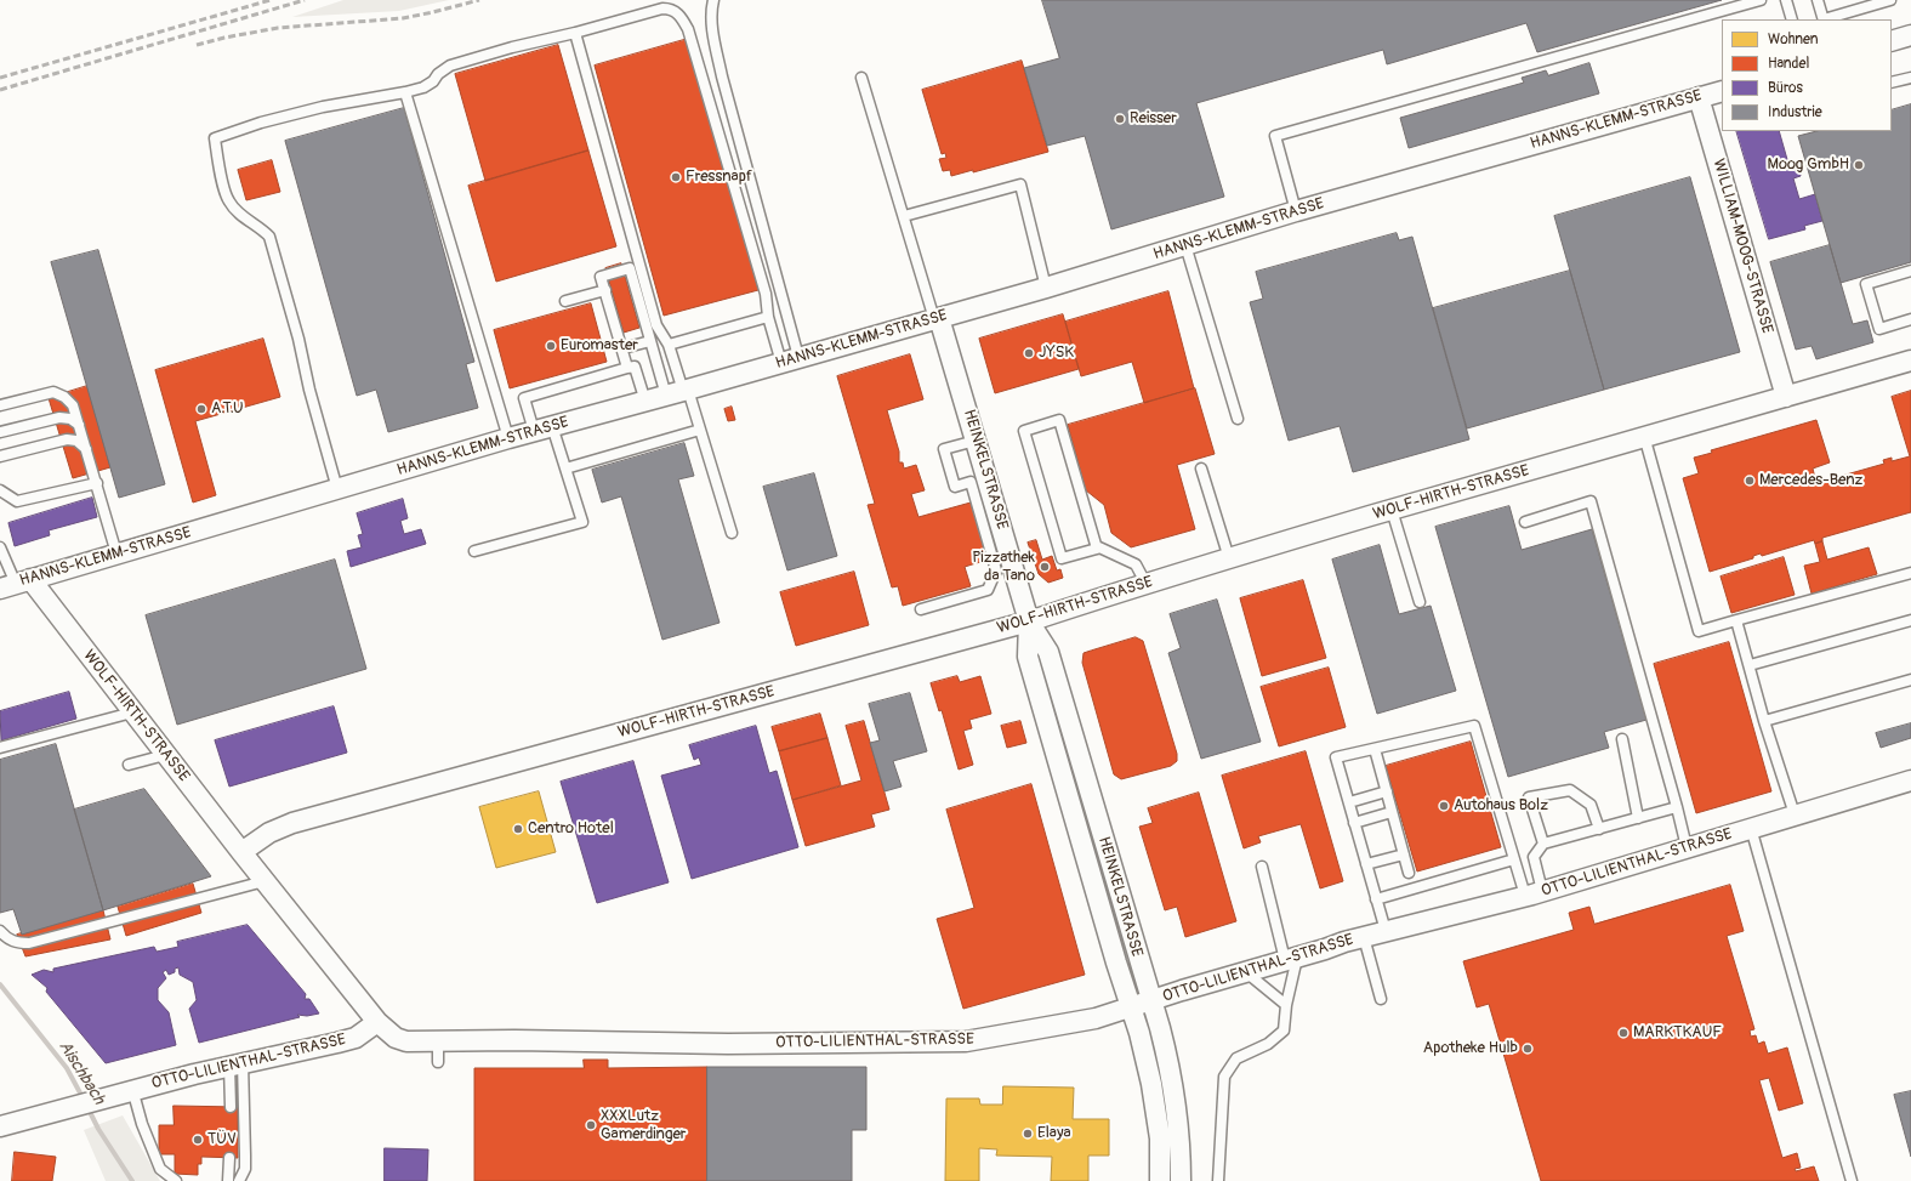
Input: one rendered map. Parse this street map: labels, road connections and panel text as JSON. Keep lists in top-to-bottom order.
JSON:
{
  "streets": {
    "street": [
      "HANNS-KLEMM-STRASSE",
      "WILLIAM-MOOG-STRASSE",
      "HEINKELSTRASSE",
      "WOLF-HIRTH-STRASSE",
      "OTTO-LILIENTHAL-STRASSE"
    ]
  },
  "crossings": [
    ["HANNS-KLEMM-STRASSE", "WILLIAM-MOOG-STRASSE"],
    ["HANNS-KLEMM-STRASSE", "HEINKELSTRASSE"],
    ["HANNS-KLEMM-STRASSE", "WOLF-HIRTH-STRASSE"],
    ["WILLIAM-MOOG-STRASSE", "WOLF-HIRTH-STRASSE"],
    ["HEINKELSTRASSE", "WOLF-HIRTH-STRASSE"],
    ["HEINKELSTRASSE", "OTTO-LILIENTHAL-STRASSE"],
    ["WOLF-HIRTH-STRASSE", "OTTO-LILIENTHAL-STRASSE"]
  ],
  "water": ["Aischbach"],
  "places": [
    "Reisser",
    "Moog GmbH",
    "Fressnapf",
    "Euromaster",
    "JYSK",
    "A.T.U",
    "Mercedes-Benz",
    "Pizzathek da Tano",
    "Autohaus Bolz",
    "Centro Hotel",
    "MARKTKAUF",
    "Apotheke Hulb",
    "XXXLutz Gamerdinger",
    "Elaya",
    "TÜV"
  ],
  "legend": [
    "Wohnen",
    "Handel",
    "Büros",
    "Industrie"
  ]
}
